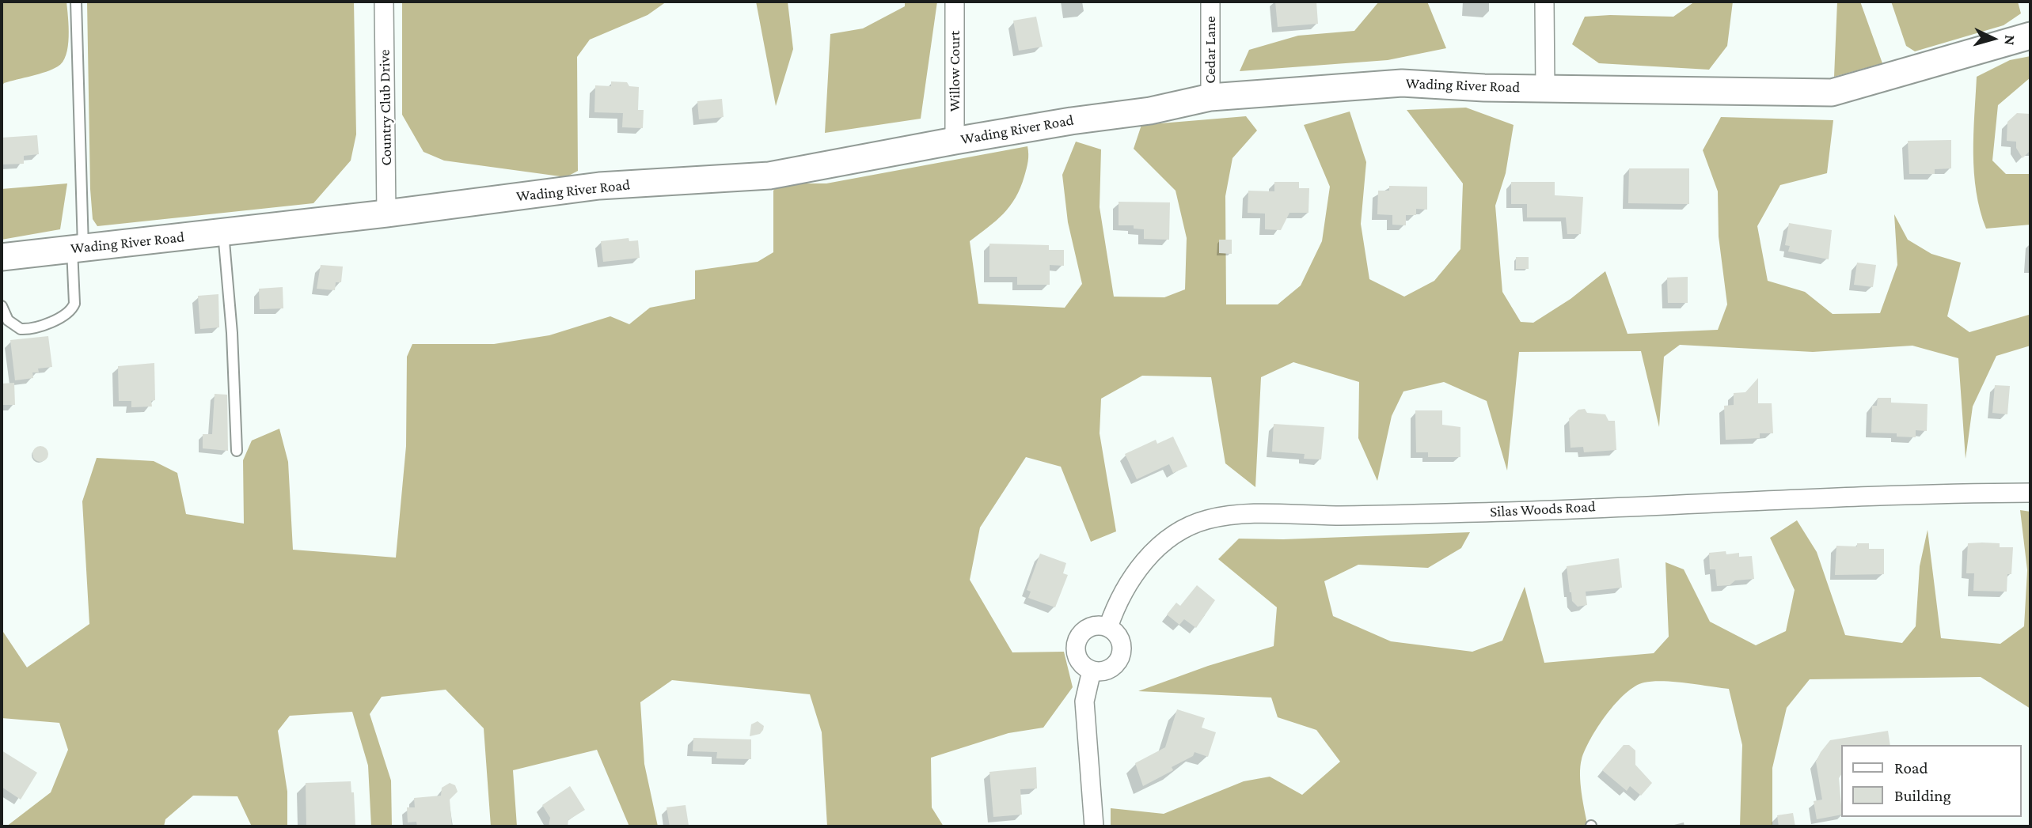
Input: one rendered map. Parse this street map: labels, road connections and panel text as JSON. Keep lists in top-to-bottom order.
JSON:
{
  "streets": {
    "main road": ["Wading River Road"],
    "street": [
      "Cedar Lane",
      "Willow Court",
      "Country Club Drive",
      "Silas Woods Road"
    ]
  },
  "crossings": [
    ["Cedar Lane", "Wading River Road"],
    ["Willow Court", "Wading River Road"],
    ["Wading River Road", "Country Club Drive"]
  ],
  "legend": ["Road", "Building"],
  "north": "right"
}
